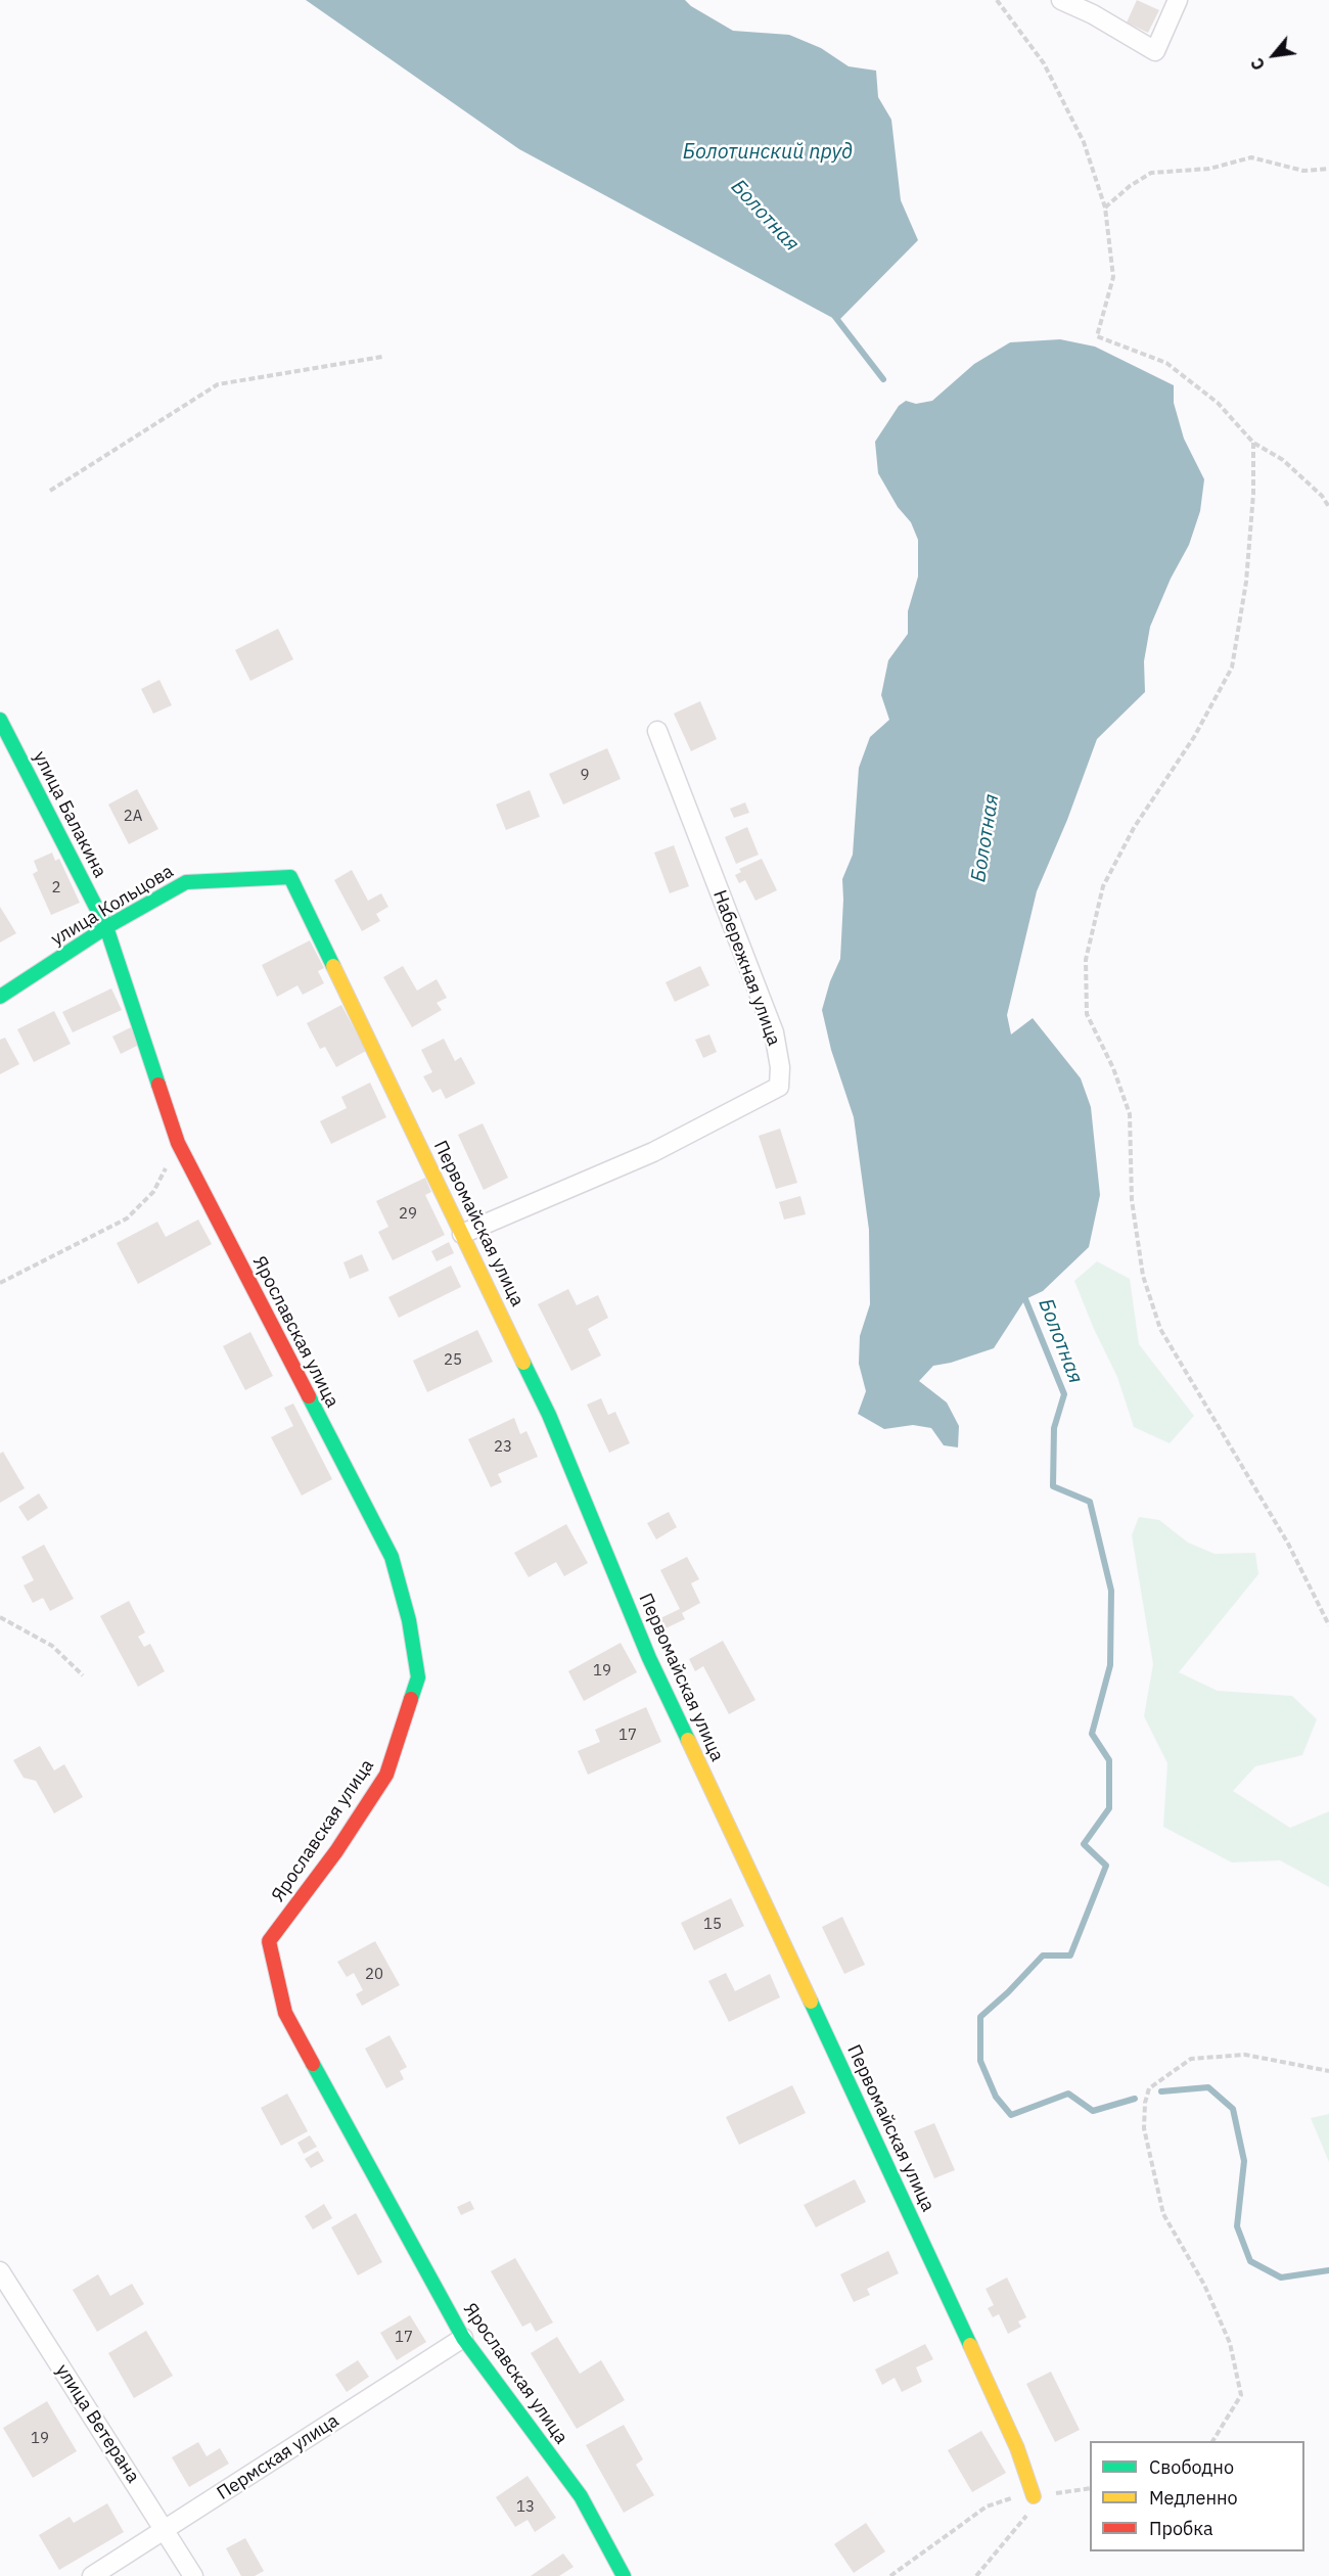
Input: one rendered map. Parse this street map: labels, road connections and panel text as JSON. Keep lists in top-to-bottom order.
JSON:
{
  "streets": {
    "street": [
      "улица Балакина",
      "улица Кольцова",
      "Набережная улица",
      "Первомайская улица",
      "Ярославская улица",
      "улица Ветерана",
      "Пермская улица"
    ]
  },
  "crossings": [
    ["улица Балакина", "улица Кольцова"],
    ["улица Балакина", "Ярославская улица"],
    ["улица Кольцова", "Первомайская улица"],
    ["улица Кольцова", "Ярославская улица"],
    ["Набережная улица", "Первомайская улица"],
    ["Ярославская улица", "Пермская улица"],
    ["улица Ветерана", "Пермская улица"]
  ],
  "water": ["Болотинский пруд", "Болотная"],
  "house_numbers": [
    "9",
    "2А",
    "2",
    "29",
    "25",
    "23",
    "19",
    "17",
    "15",
    "20",
    "17",
    "19",
    "13"
  ],
  "legend": ["Свободно", "Медленно", "Пробка"],
  "north": "bottom left"
}
